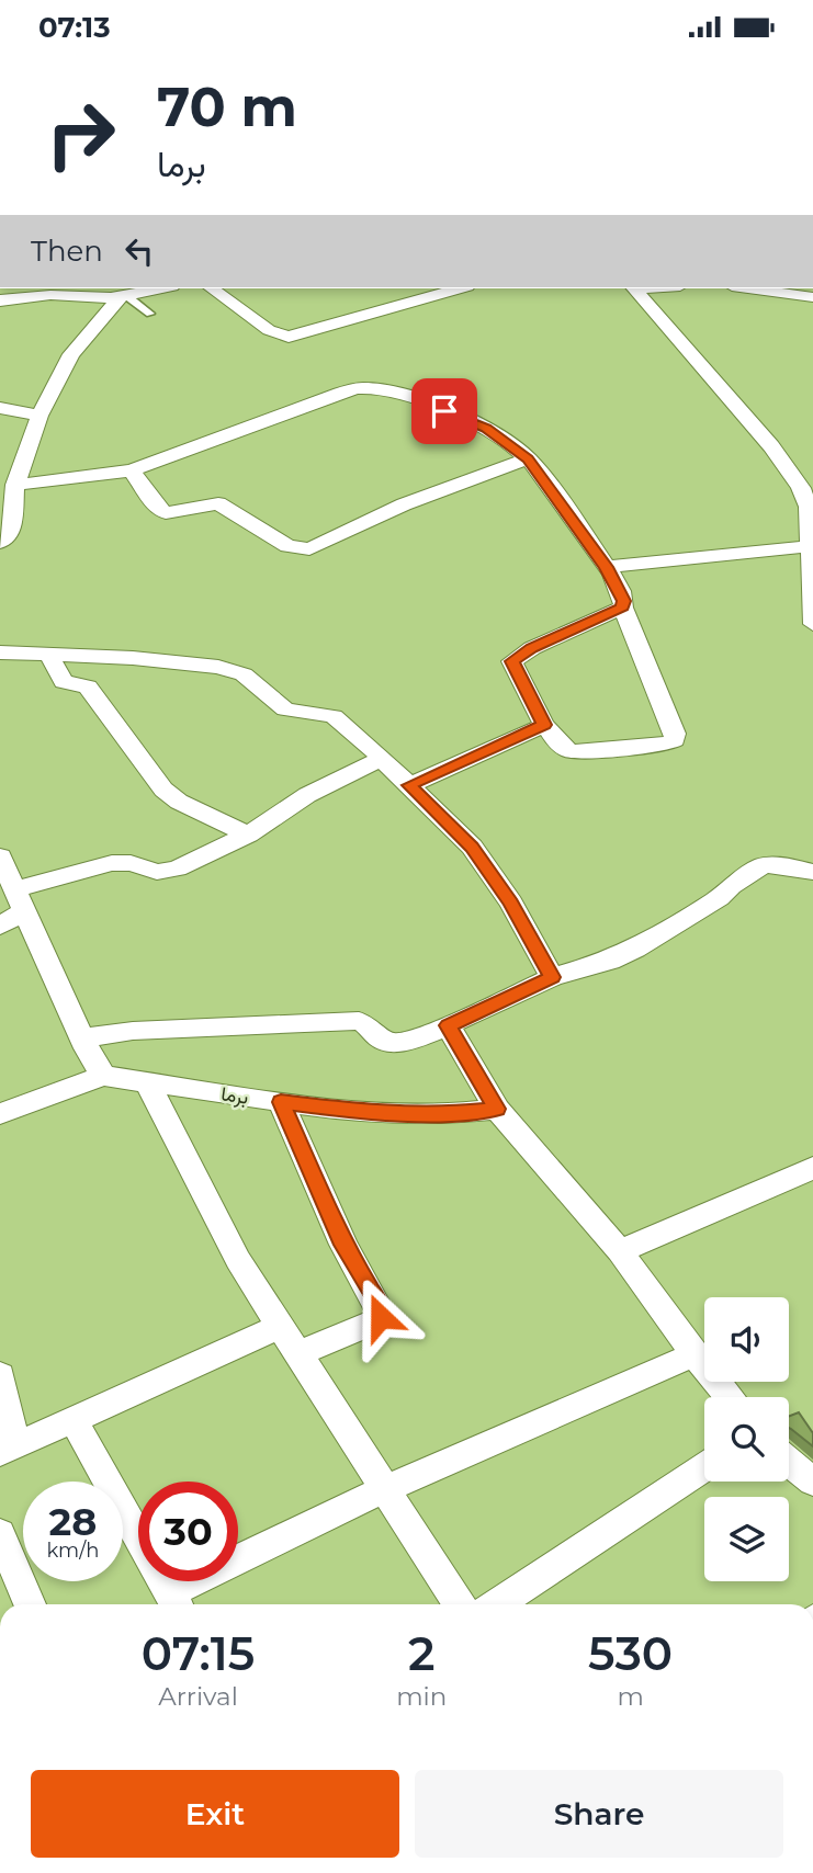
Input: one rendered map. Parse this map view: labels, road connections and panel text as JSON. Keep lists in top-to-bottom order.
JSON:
{
  "streets": {
    "street": ["برما"]
  },
  "page": {
    "status": "07:13",
    "turn": ["70 m", "برما"],
    "then": "Then",
    "speed": "28 km/h",
    "limit": "30",
    "eta": [
      "07:15",
      "Arrival",
      "2",
      "min",
      "530",
      "m"
    ],
    "buttons": ["Exit", "Share"]
  }
}
